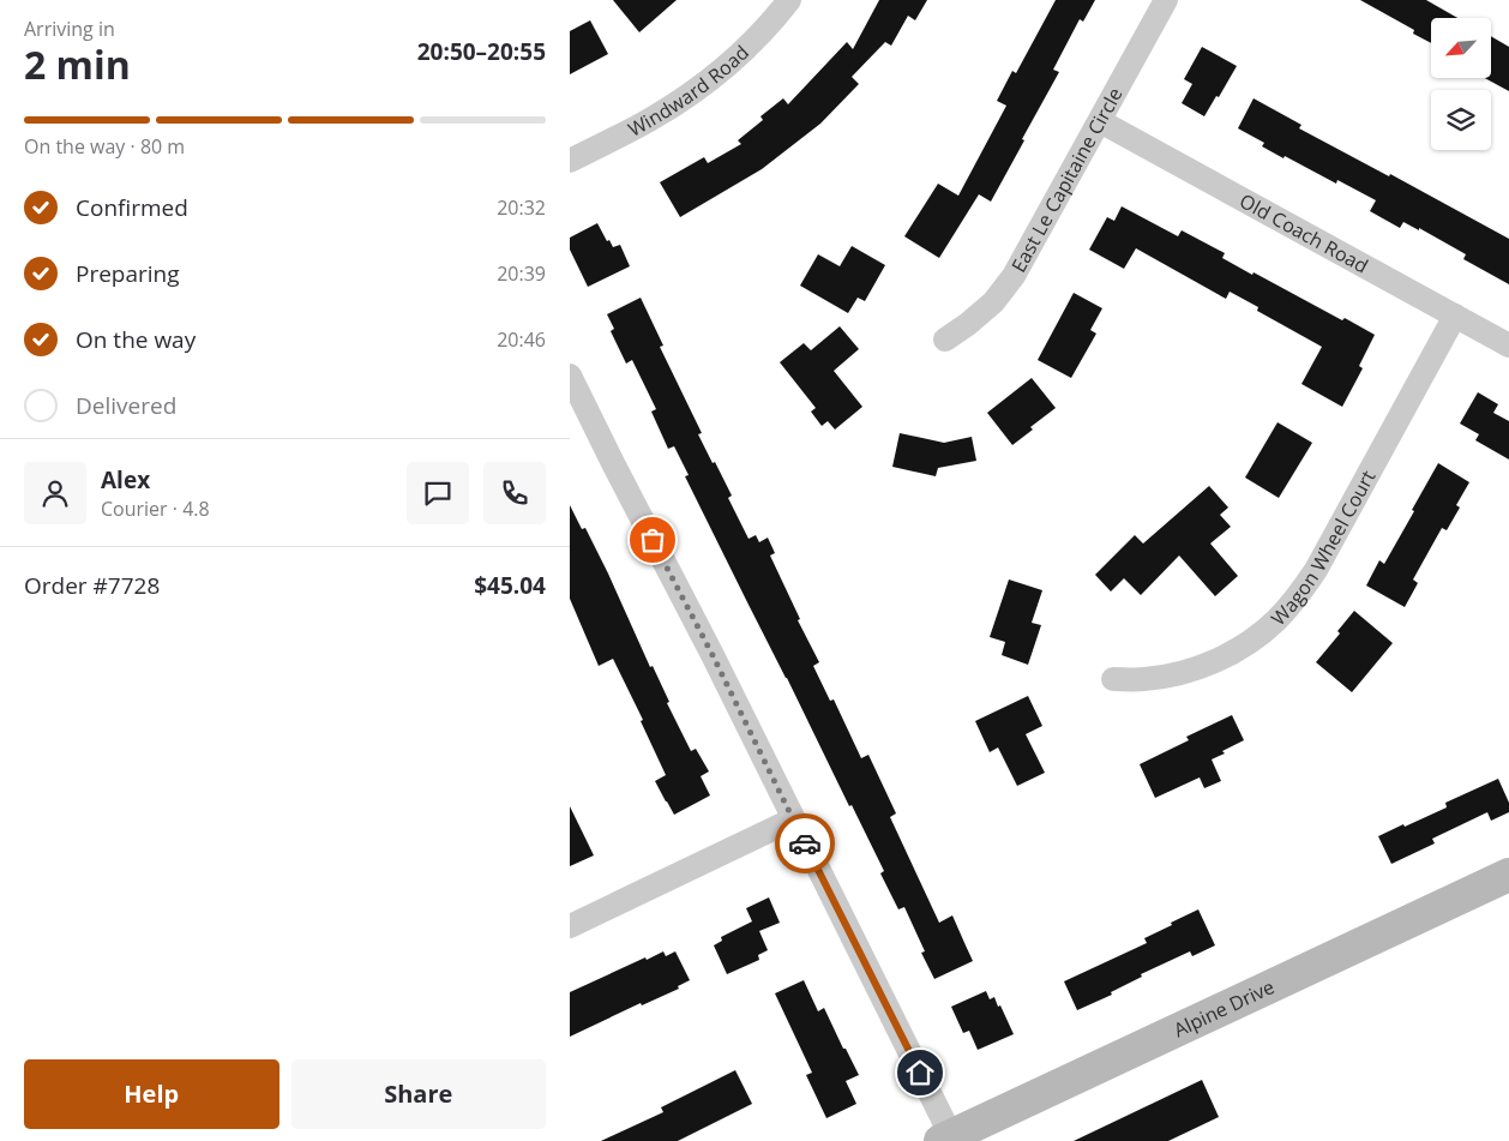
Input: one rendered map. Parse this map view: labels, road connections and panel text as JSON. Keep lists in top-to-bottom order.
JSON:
{
  "streets": {
    "street": [
      "Windward Road",
      "East Le Capitaine Circle",
      "Old Coach Road",
      "Wagon Wheel Court",
      "Alpine Drive"
    ]
  },
  "crossings": [
    ["East Le Capitaine Circle", "Old Coach Road"],
    ["Old Coach Road", "Wagon Wheel Court"]
  ],
  "north": "bottom left",
  "page": {
    "heading": ["2 min", "Arriving in", "20:50–20:55"],
    "panel": [
      "Alex",
      "Courier · 4.8",
      "Order #7728",
      "$45.04"
    ],
    "bar": "On the way · 80 m",
    "list": [
      ["Confirmed", "20:32"],
      ["Preparing", "20:39"],
      ["On the way", "20:46"],
      "Delivered"
    ],
    "buttons": ["Help", "Share"]
  }
}
